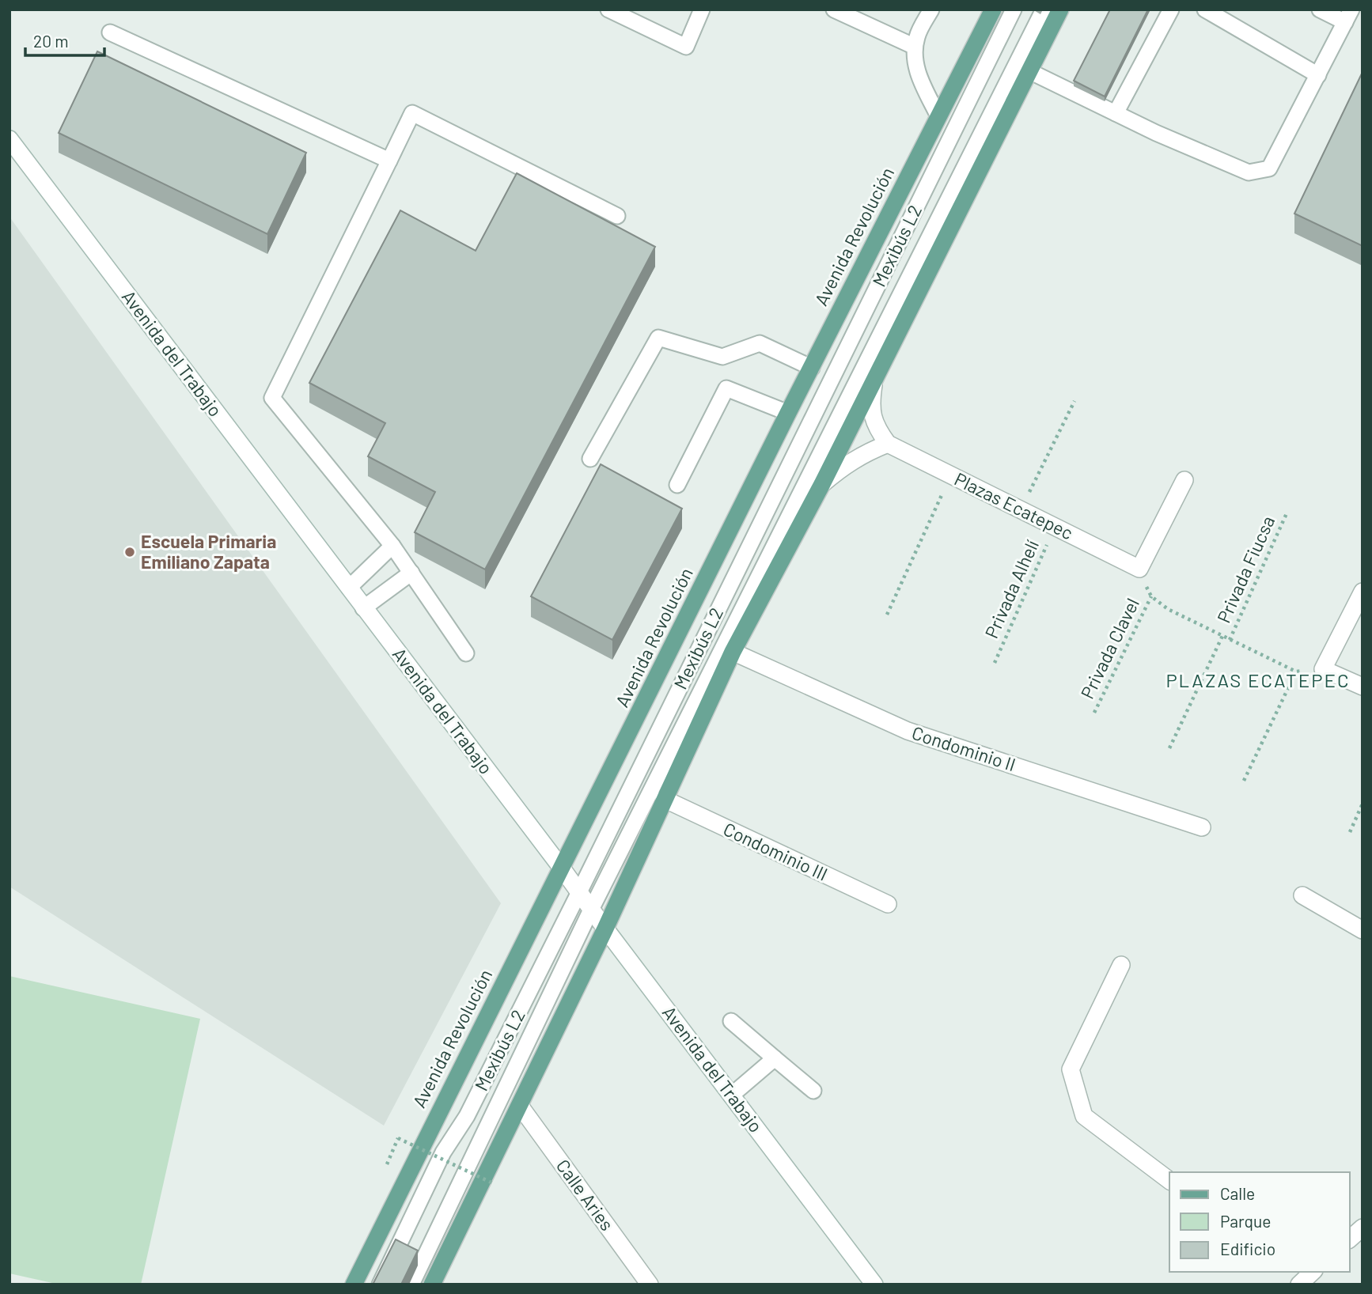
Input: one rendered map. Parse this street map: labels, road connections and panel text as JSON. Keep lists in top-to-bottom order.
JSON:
{
  "streets": {
    "main road": ["Avenida Revolución"],
    "street": [
      "Avenida del Trabajo",
      "Plazas Ecatepec",
      "Condominio II",
      "Condominio III",
      "Calle Aries"
    ],
    "lane": ["Mexibús L2"],
    "path": ["Privada Fiucsa", "Privada Alhelí", "Privada Clavel"]
  },
  "crossings": [
    ["Avenida Revolución", "Avenida del Trabajo"],
    ["Mexibús L2", "Avenida del Trabajo"],
    ["Plazas Ecatepec", "Privada Alhelí"]
  ],
  "districts": ["PLAZAS ECATEPEC"],
  "places": ["Escuela Primaria Emiliano Zapata"],
  "legend": ["Calle", "Parque", "Edificio"],
  "scale_bar": "20 m"
}
